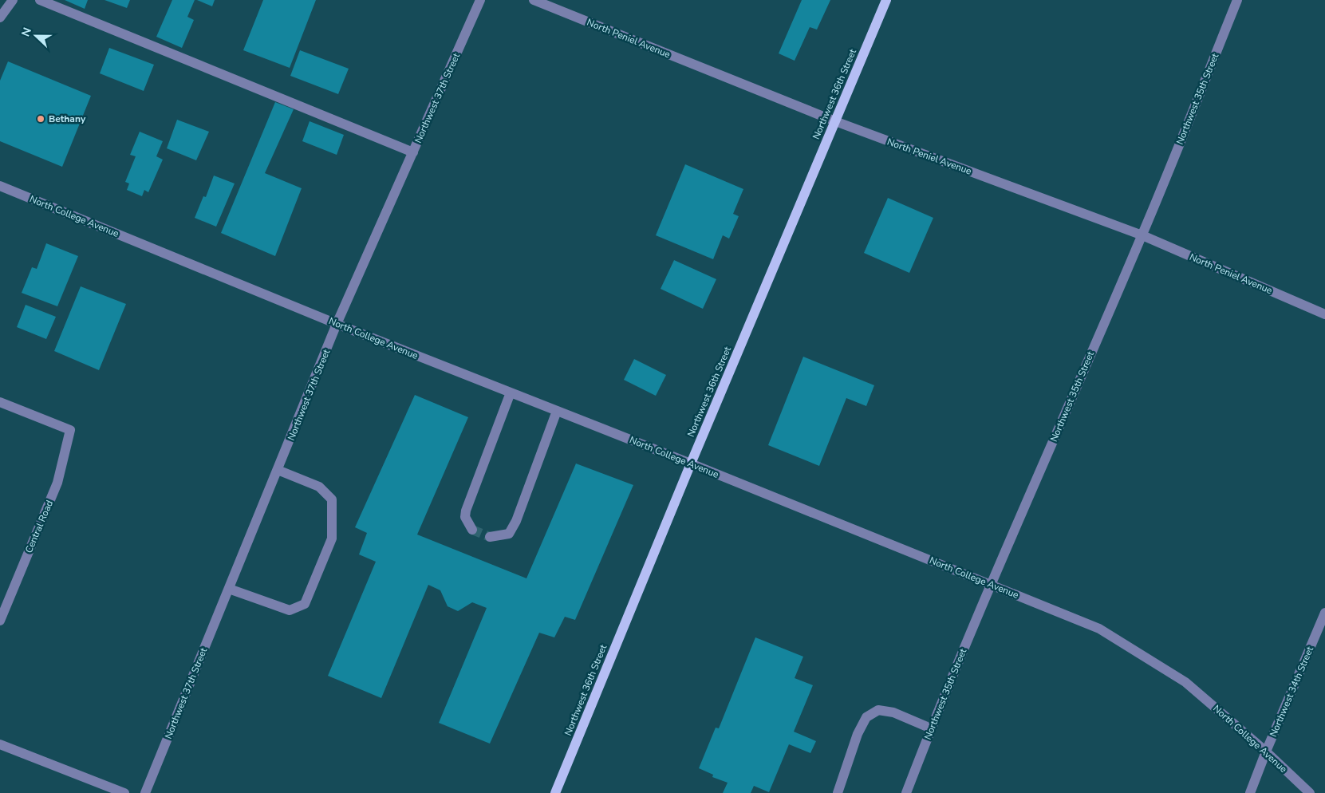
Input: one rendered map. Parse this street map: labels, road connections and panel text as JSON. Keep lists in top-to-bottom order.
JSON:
{
  "streets": {
    "main road": ["Northwest 36th Street"],
    "street": [
      "North Peniel Avenue",
      "Northwest 37th Street",
      "Northwest 35th Street",
      "North College Avenue",
      "Central Road",
      "Northwest 34th Street"
    ]
  },
  "crossings": [
    ["North Peniel Avenue", "Northwest 36th Street"],
    ["North Peniel Avenue", "Northwest 35th Street"],
    ["Northwest 36th Street", "North College Avenue"],
    ["Northwest 37th Street", "North College Avenue"],
    ["Northwest 35th Street", "North College Avenue"],
    ["North College Avenue", "Northwest 34th Street"]
  ],
  "places": ["Bethany"],
  "north": "left"
}
